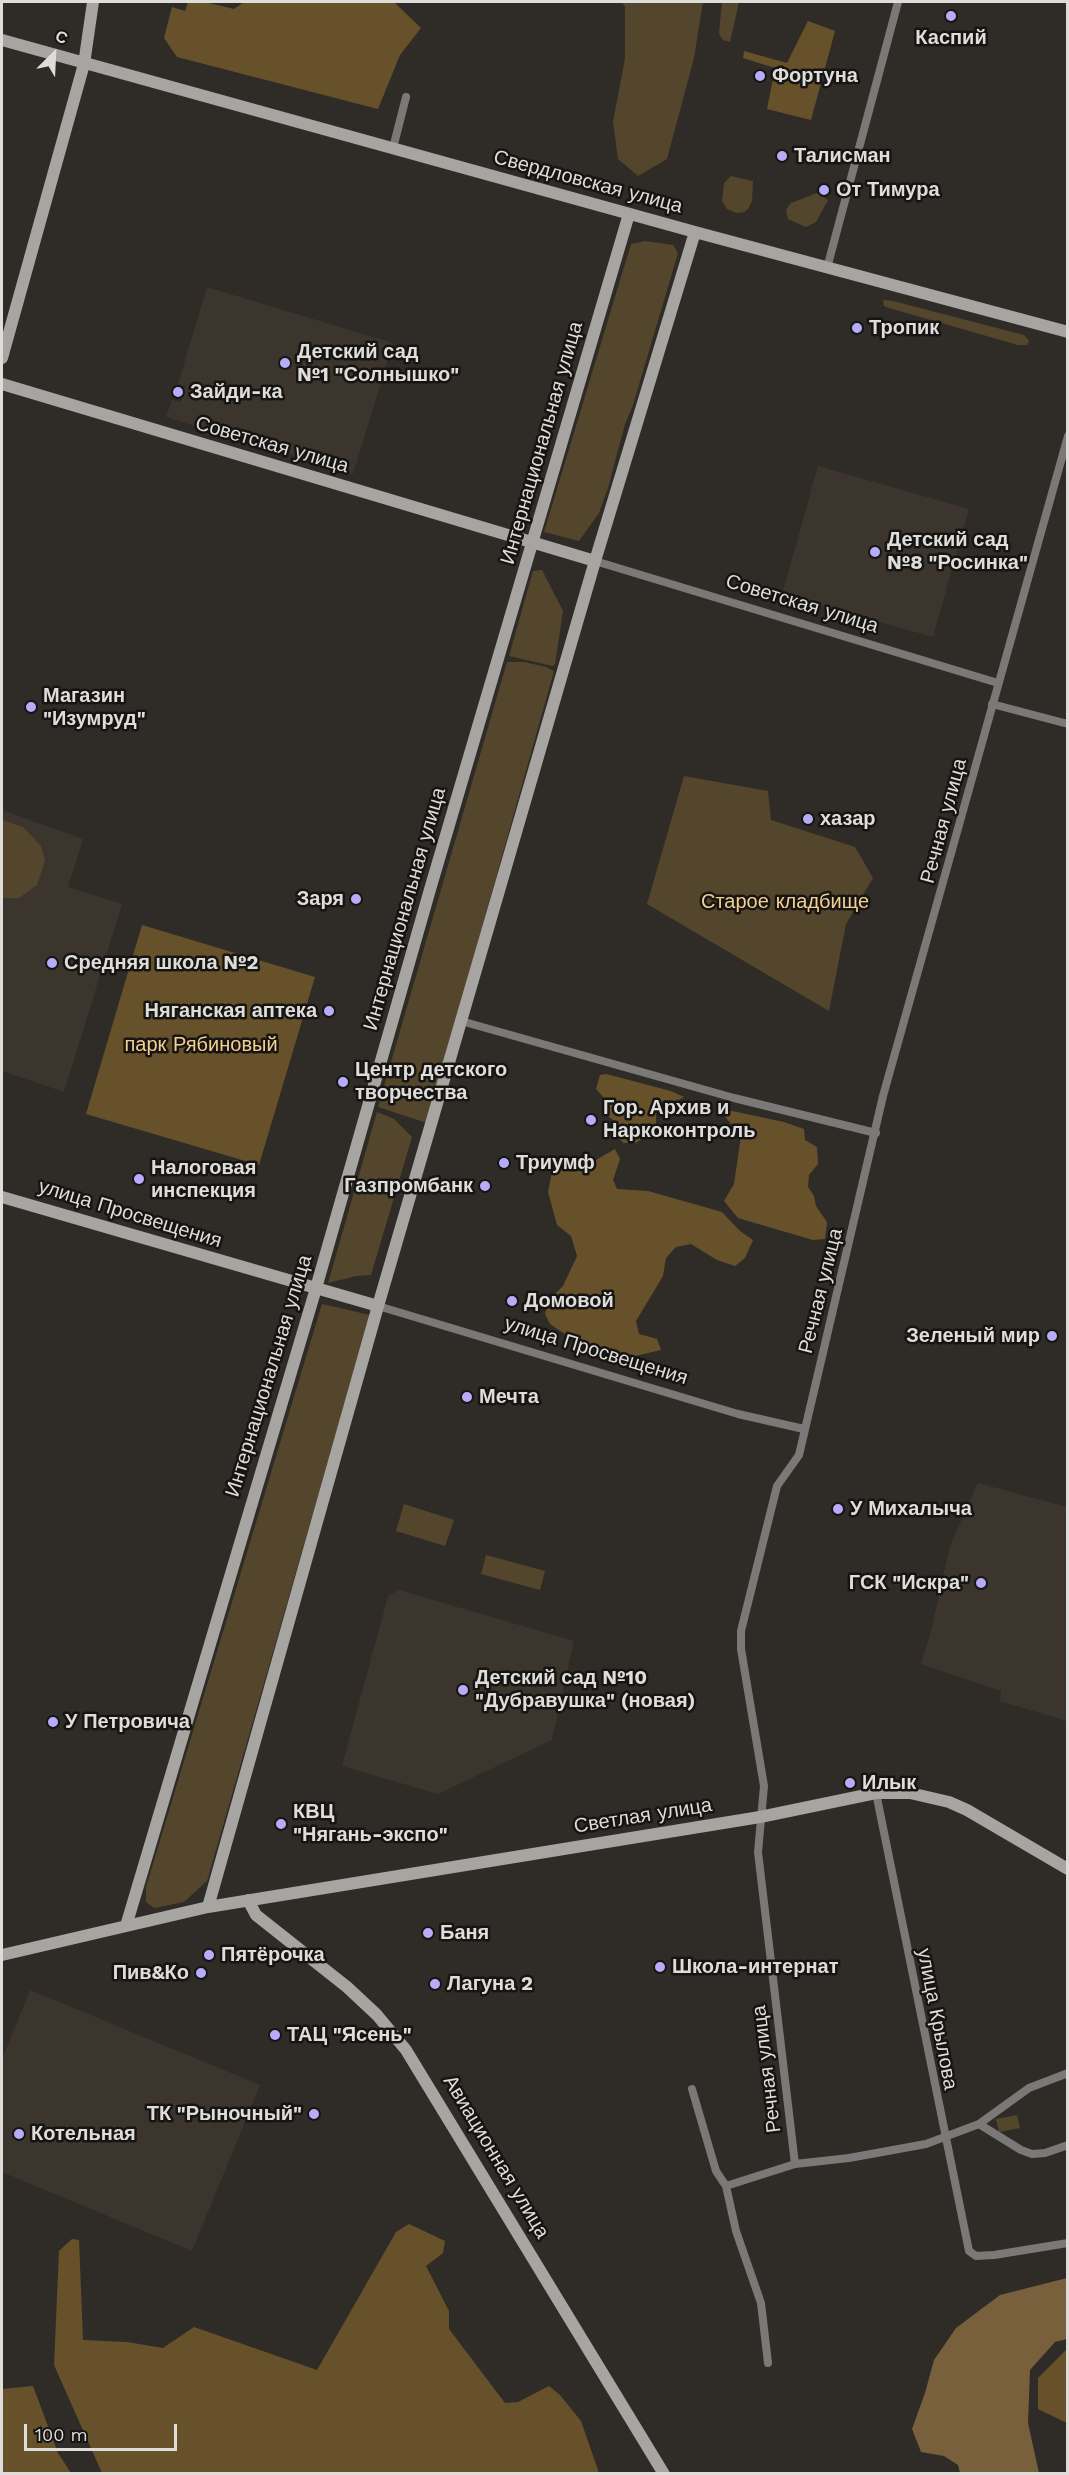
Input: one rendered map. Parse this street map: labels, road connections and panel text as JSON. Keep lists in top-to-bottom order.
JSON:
{
  "streets": {
    "main road": [
      "Свердловская улица",
      "Интернациональная улица",
      "Советская улица",
      "улица Просвещения",
      "Светлая улица",
      "Авиационная улица"
    ],
    "street": ["Речная улица", "улица Крылова"]
  },
  "crossings": [
    ["Свердловская улица", "Интернациональная улица"],
    ["Интернациональная улица", "Советская улица"],
    ["Интернациональная улица", "улица Просвещения"],
    ["Интернациональная улица", "Светлая улица"],
    ["Советская улица", "Речная улица"],
    ["Речная улица", "улица Просвещения"],
    ["Речная улица", "Светлая улица"],
    ["Светлая улица", "улица Крылова"],
    ["Светлая улица", "Авиационная улица"]
  ],
  "parks": ["Старое кладбище", "парк Рябиновый"],
  "places": [
    "Каспий",
    "Фортуна",
    "Талисман",
    "От Тимура",
    "Тропик",
    "Детский сад №1 \"Солнышко\"",
    "Зайди-ка",
    "Детский сад №8 \"Росинка\"",
    "Магазин \"Изумруд\"",
    "хазар",
    "Заря",
    "Средняя школа №2",
    "Няганская аптека",
    "Центр детского творчества",
    "Гор. Архив и Наркоконтроль",
    "Триумф",
    "Налоговая инспекция",
    "Газпромбанк",
    "Домовой",
    "Зеленый мир",
    "Мечта",
    "У Михалыча",
    "ГСК \"Искра\"",
    "Детский сад №10 \"Дубравушка\" (новая)",
    "У Петровича",
    "Илык",
    "КВЦ \"Нягань-экспо\"",
    "Баня",
    "Пятёрочка",
    "Школа-интернат",
    "Пив&Ко",
    "Лагуна 2",
    "ТАЦ \"Ясень\"",
    "ТК \"Рыночный\"",
    "Котельная"
  ],
  "scale_bar": "100 m",
  "north": "top right"
}
